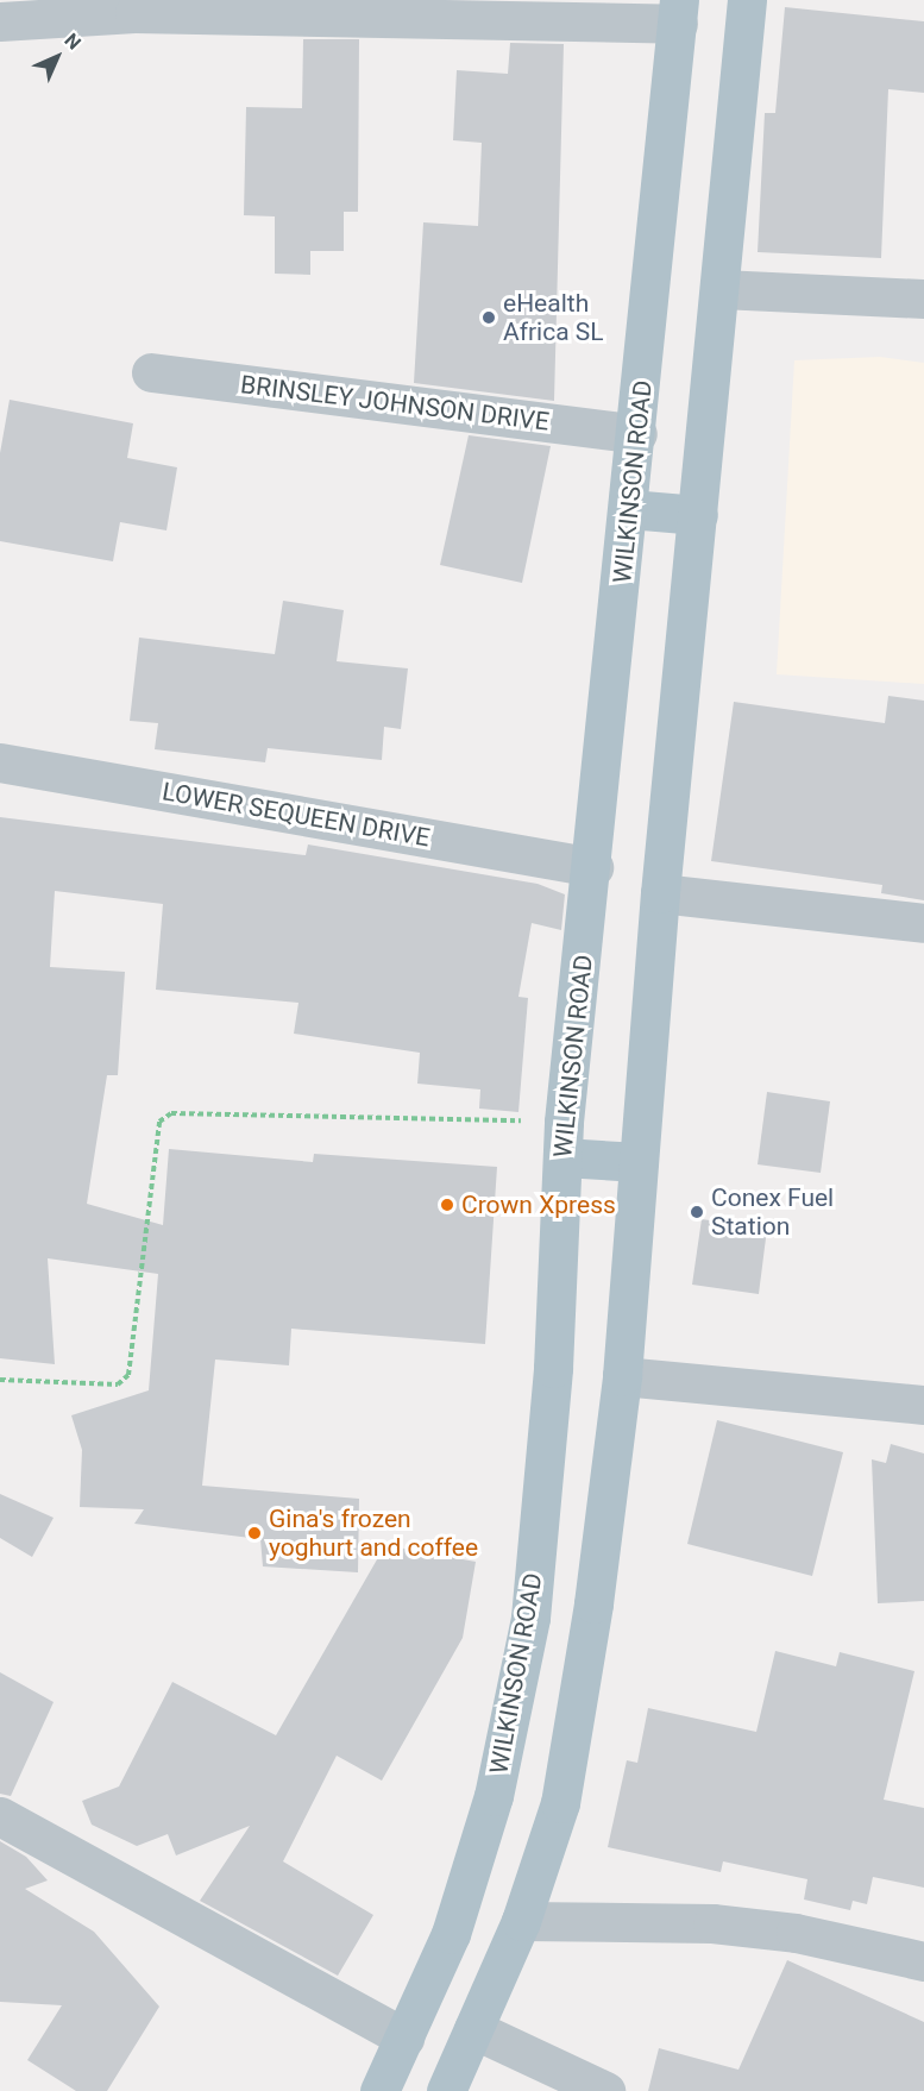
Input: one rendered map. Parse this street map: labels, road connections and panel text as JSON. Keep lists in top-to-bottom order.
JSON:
{
  "streets": {
    "main road": ["WILKINSON ROAD"],
    "street": ["BRINSLEY JOHNSON DRIVE", "LOWER SEQUEEN DRIVE"]
  },
  "crossings": [
    ["BRINSLEY JOHNSON DRIVE", "WILKINSON ROAD"],
    ["WILKINSON ROAD", "LOWER SEQUEEN DRIVE"]
  ],
  "places": [
    "eHealth Africa SL",
    "Crown Xpress",
    "Conex Fuel Station",
    "Gina's frozen yoghurt and coffee"
  ],
  "north": "top right"
}
